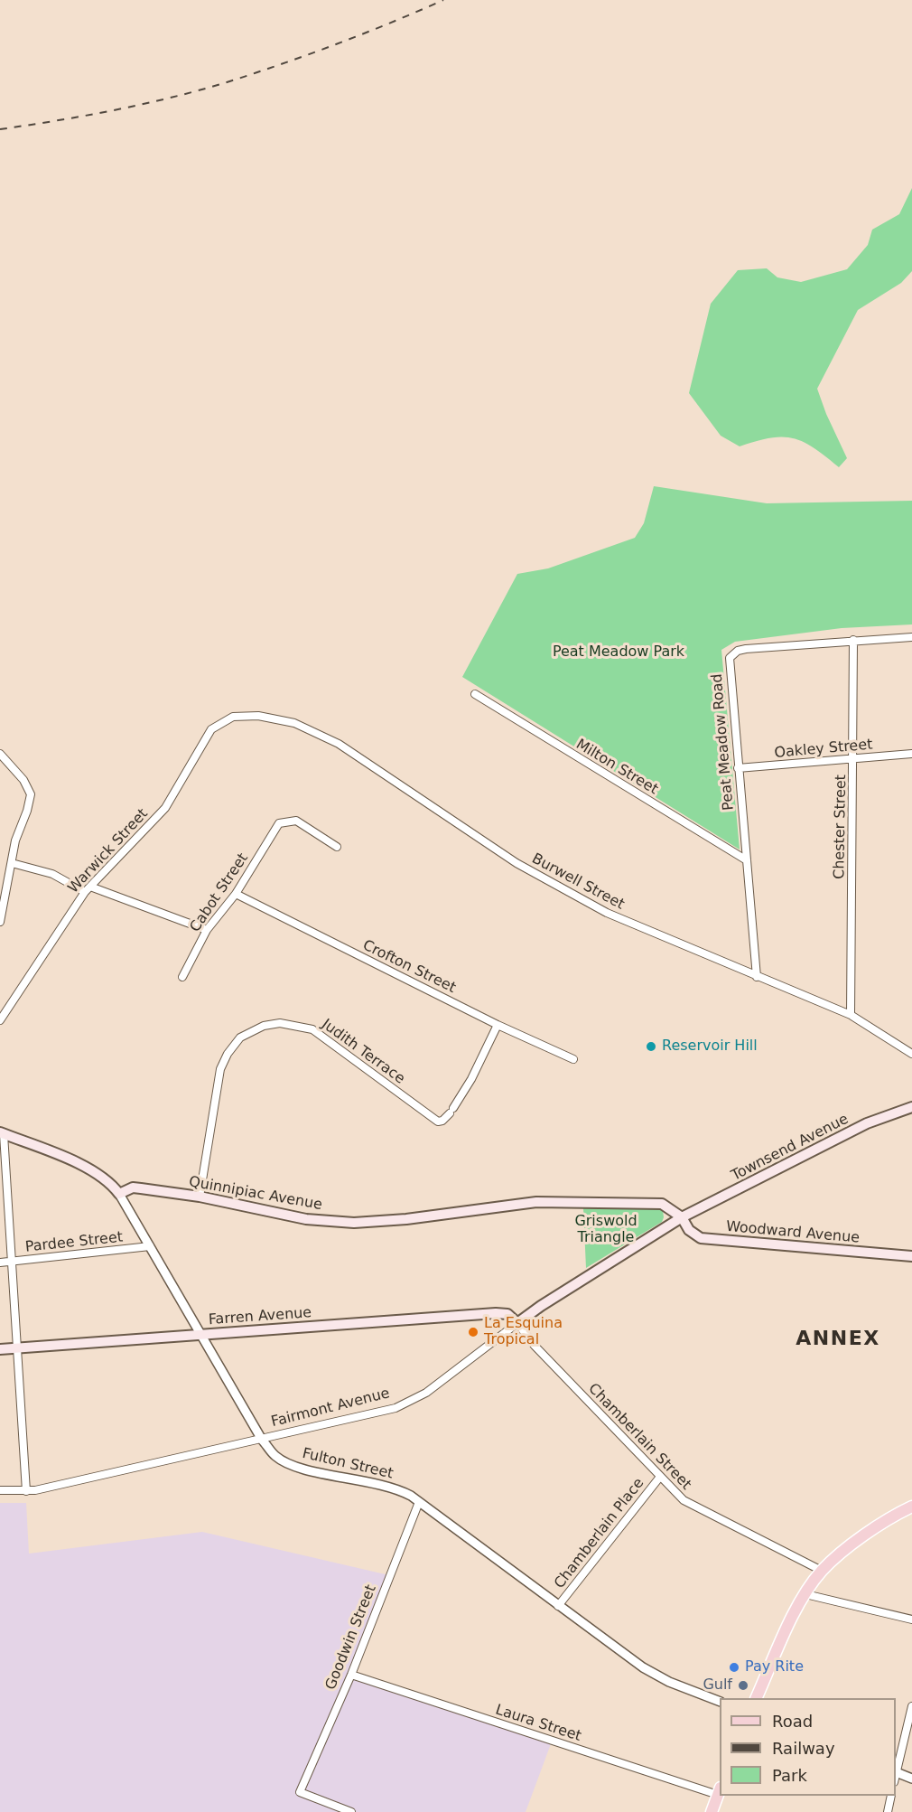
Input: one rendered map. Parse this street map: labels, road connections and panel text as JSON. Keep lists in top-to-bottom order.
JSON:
{
  "streets": {
    "main road": [
      "Townsend Avenue",
      "Quinnipiac Avenue",
      "Woodward Avenue",
      "Farren Avenue",
      "Fairmont Avenue"
    ],
    "street": [
      "Peat Meadow Road",
      "Oakley Street",
      "Milton Street",
      "Chester Street",
      "Warwick Street",
      "Burwell Street",
      "Cabot Street",
      "Crofton Street",
      "Judith Terrace",
      "Pardee Street",
      "Chamberlain Street",
      "Fulton Street",
      "Chamberlain Place",
      "Goodwin Street",
      "Laura Street"
    ]
  },
  "crossings": [
    ["Peat Meadow Road", "Oakley Street"],
    ["Peat Meadow Road", "Milton Street"],
    ["Peat Meadow Road", "Chester Street"],
    ["Peat Meadow Road", "Burwell Street"],
    ["Oakley Street", "Chester Street"],
    ["Chester Street", "Burwell Street"],
    ["Warwick Street", "Burwell Street"],
    ["Cabot Street", "Crofton Street"],
    ["Crofton Street", "Judith Terrace"],
    ["Judith Terrace", "Quinnipiac Avenue"],
    ["Townsend Avenue", "Quinnipiac Avenue"],
    ["Townsend Avenue", "Woodward Avenue"],
    ["Townsend Avenue", "Fairmont Avenue"],
    ["Quinnipiac Avenue", "Woodward Avenue"],
    ["Quinnipiac Avenue", "Fairmont Avenue"],
    ["Quinnipiac Avenue", "Fulton Street"],
    ["Woodward Avenue", "Fairmont Avenue"],
    ["Pardee Street", "Fulton Street"],
    ["Farren Avenue", "Fairmont Avenue"],
    ["Farren Avenue", "Chamberlain Street"],
    ["Farren Avenue", "Fulton Street"],
    ["Fairmont Avenue", "Chamberlain Street"],
    ["Fairmont Avenue", "Fulton Street"],
    ["Chamberlain Street", "Chamberlain Place"],
    ["Fulton Street", "Chamberlain Place"],
    ["Fulton Street", "Goodwin Street"],
    ["Goodwin Street", "Laura Street"]
  ],
  "districts": ["ANNEX"],
  "parks": ["Peat Meadow Park", "Griswold Triangle"],
  "places": [
    "Reservoir Hill",
    "La Esquina Tropical",
    "Pay Rite",
    "Gulf"
  ],
  "legend": ["Road", "Railway", "Park"]
}
